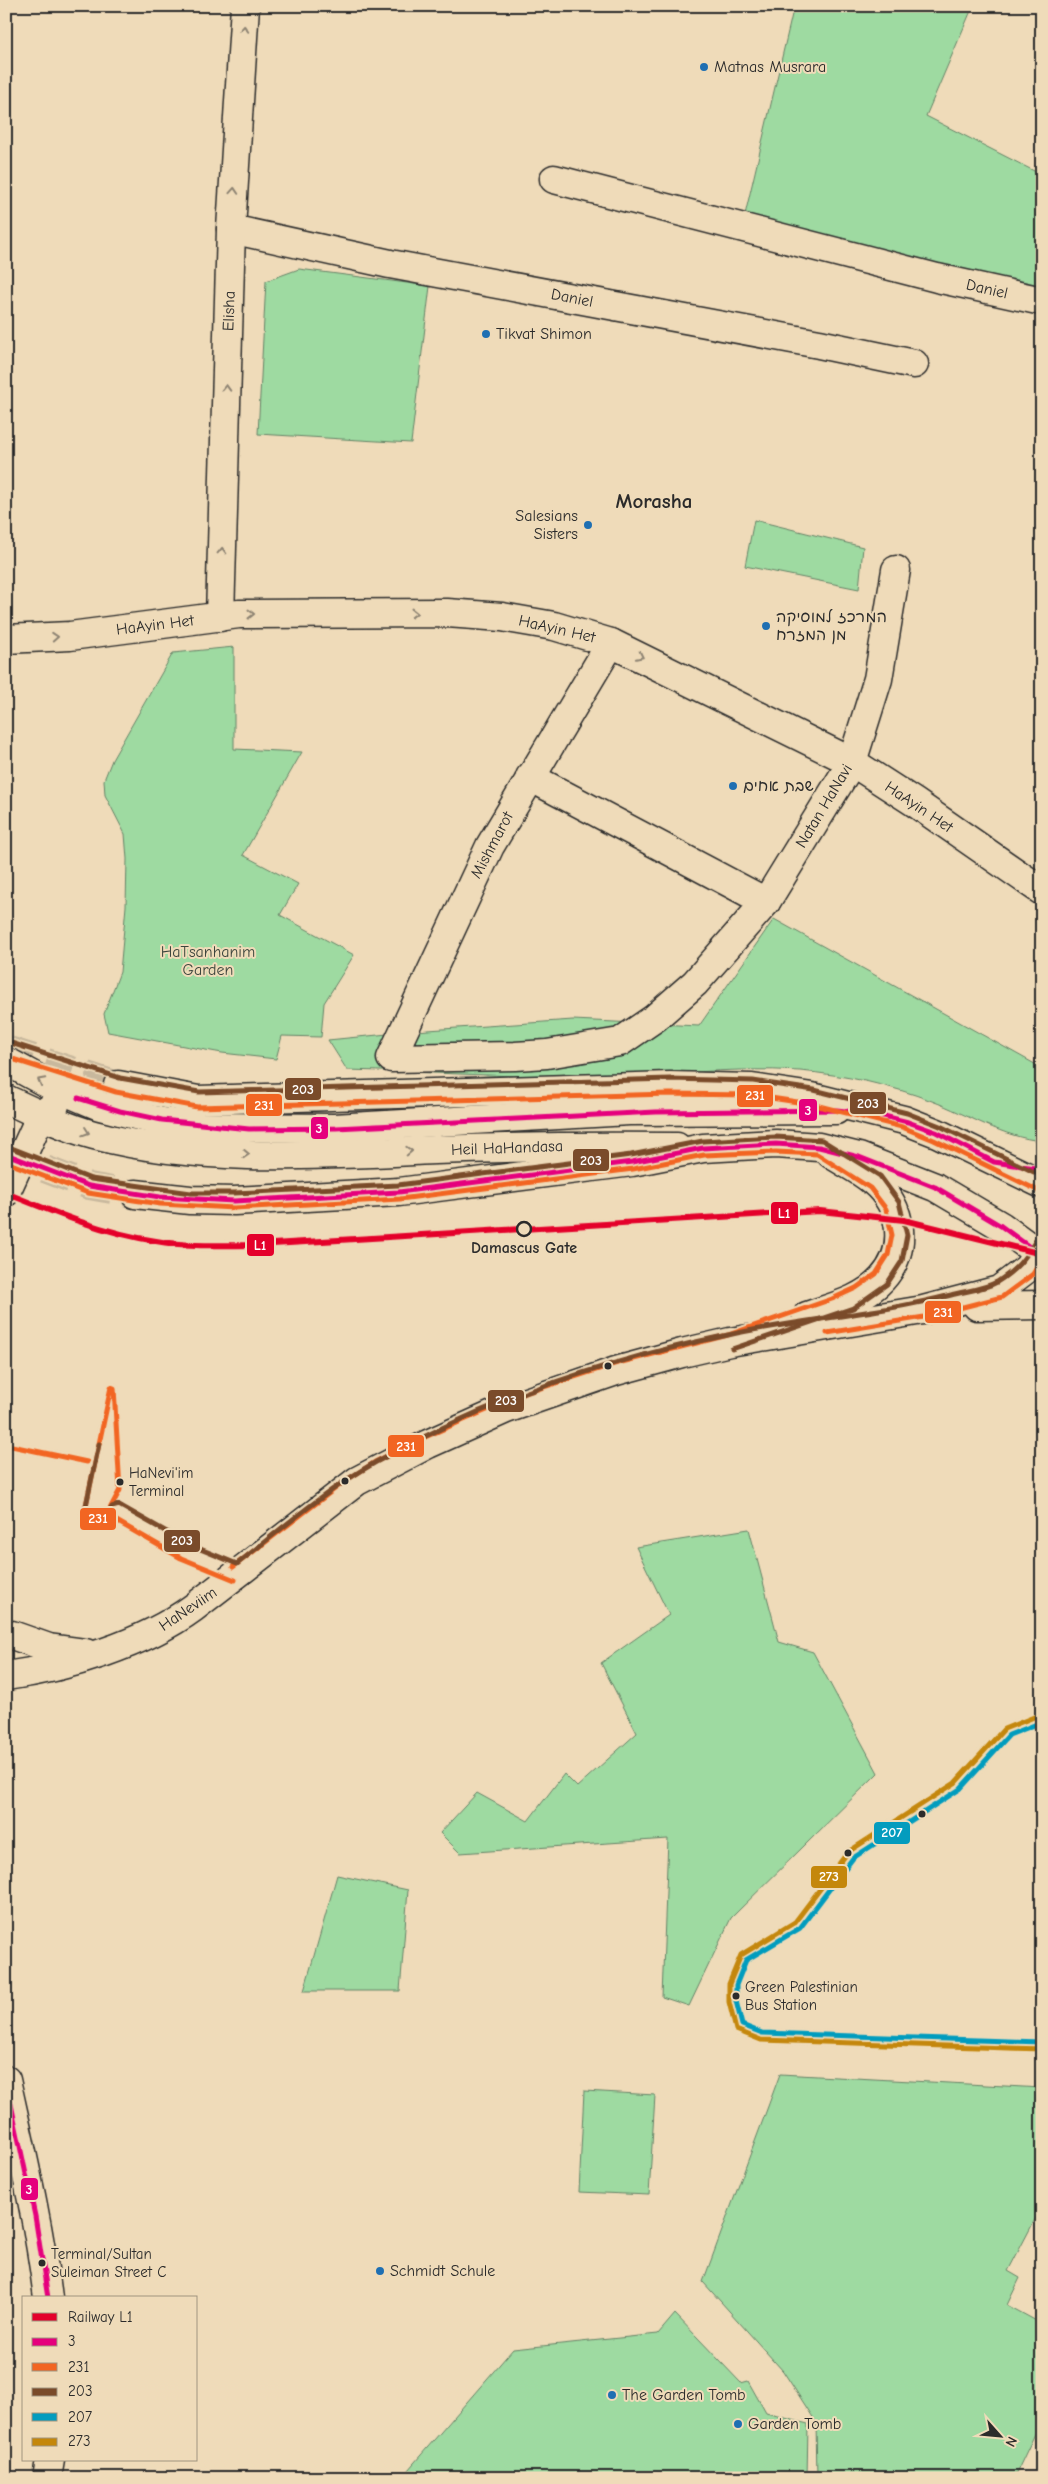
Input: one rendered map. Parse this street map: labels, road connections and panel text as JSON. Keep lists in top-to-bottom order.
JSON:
{
  "streets": {
    "main road": [
      "Daniel",
      "Elisha",
      "HaAyin Het",
      "Natan HaNavi",
      "Mishmarot",
      "Heil HaHandasa",
      "HaNeviim"
    ]
  },
  "crossings": [
    ["Daniel", "Elisha"],
    ["Elisha", "HaAyin Het"],
    ["HaAyin Het", "Natan HaNavi"],
    ["HaAyin Het", "Mishmarot"],
    ["Natan HaNavi", "Mishmarot"],
    ["Heil HaHandasa", "HaNeviim"]
  ],
  "one_way": ["Elisha"],
  "districts": ["Morasha"],
  "parks": ["HaTsanhanim Garden"],
  "places": [
    "Matnas Musrara",
    "Tikvat Shimon",
    "Salesians Sisters",
    "המרכז למוסיקה מן המזרח",
    "שבת אחים",
    "Damascus Gate",
    "HaNevi'im Terminal",
    "Green Palestinian Bus Station",
    "Terminal/Sultan Suleiman Street C",
    "Schmidt Schule",
    "The Garden Tomb",
    "Garden Tomb"
  ],
  "lines": [
    "transit line 203",
    "transit line 231",
    "transit line 3",
    "rail line L1",
    "transit line 273",
    "transit line 207"
  ],
  "legend": [
    "Railway L1",
    "3",
    "231",
    "203",
    "207",
    "273"
  ],
  "north": "bottom right"
}
